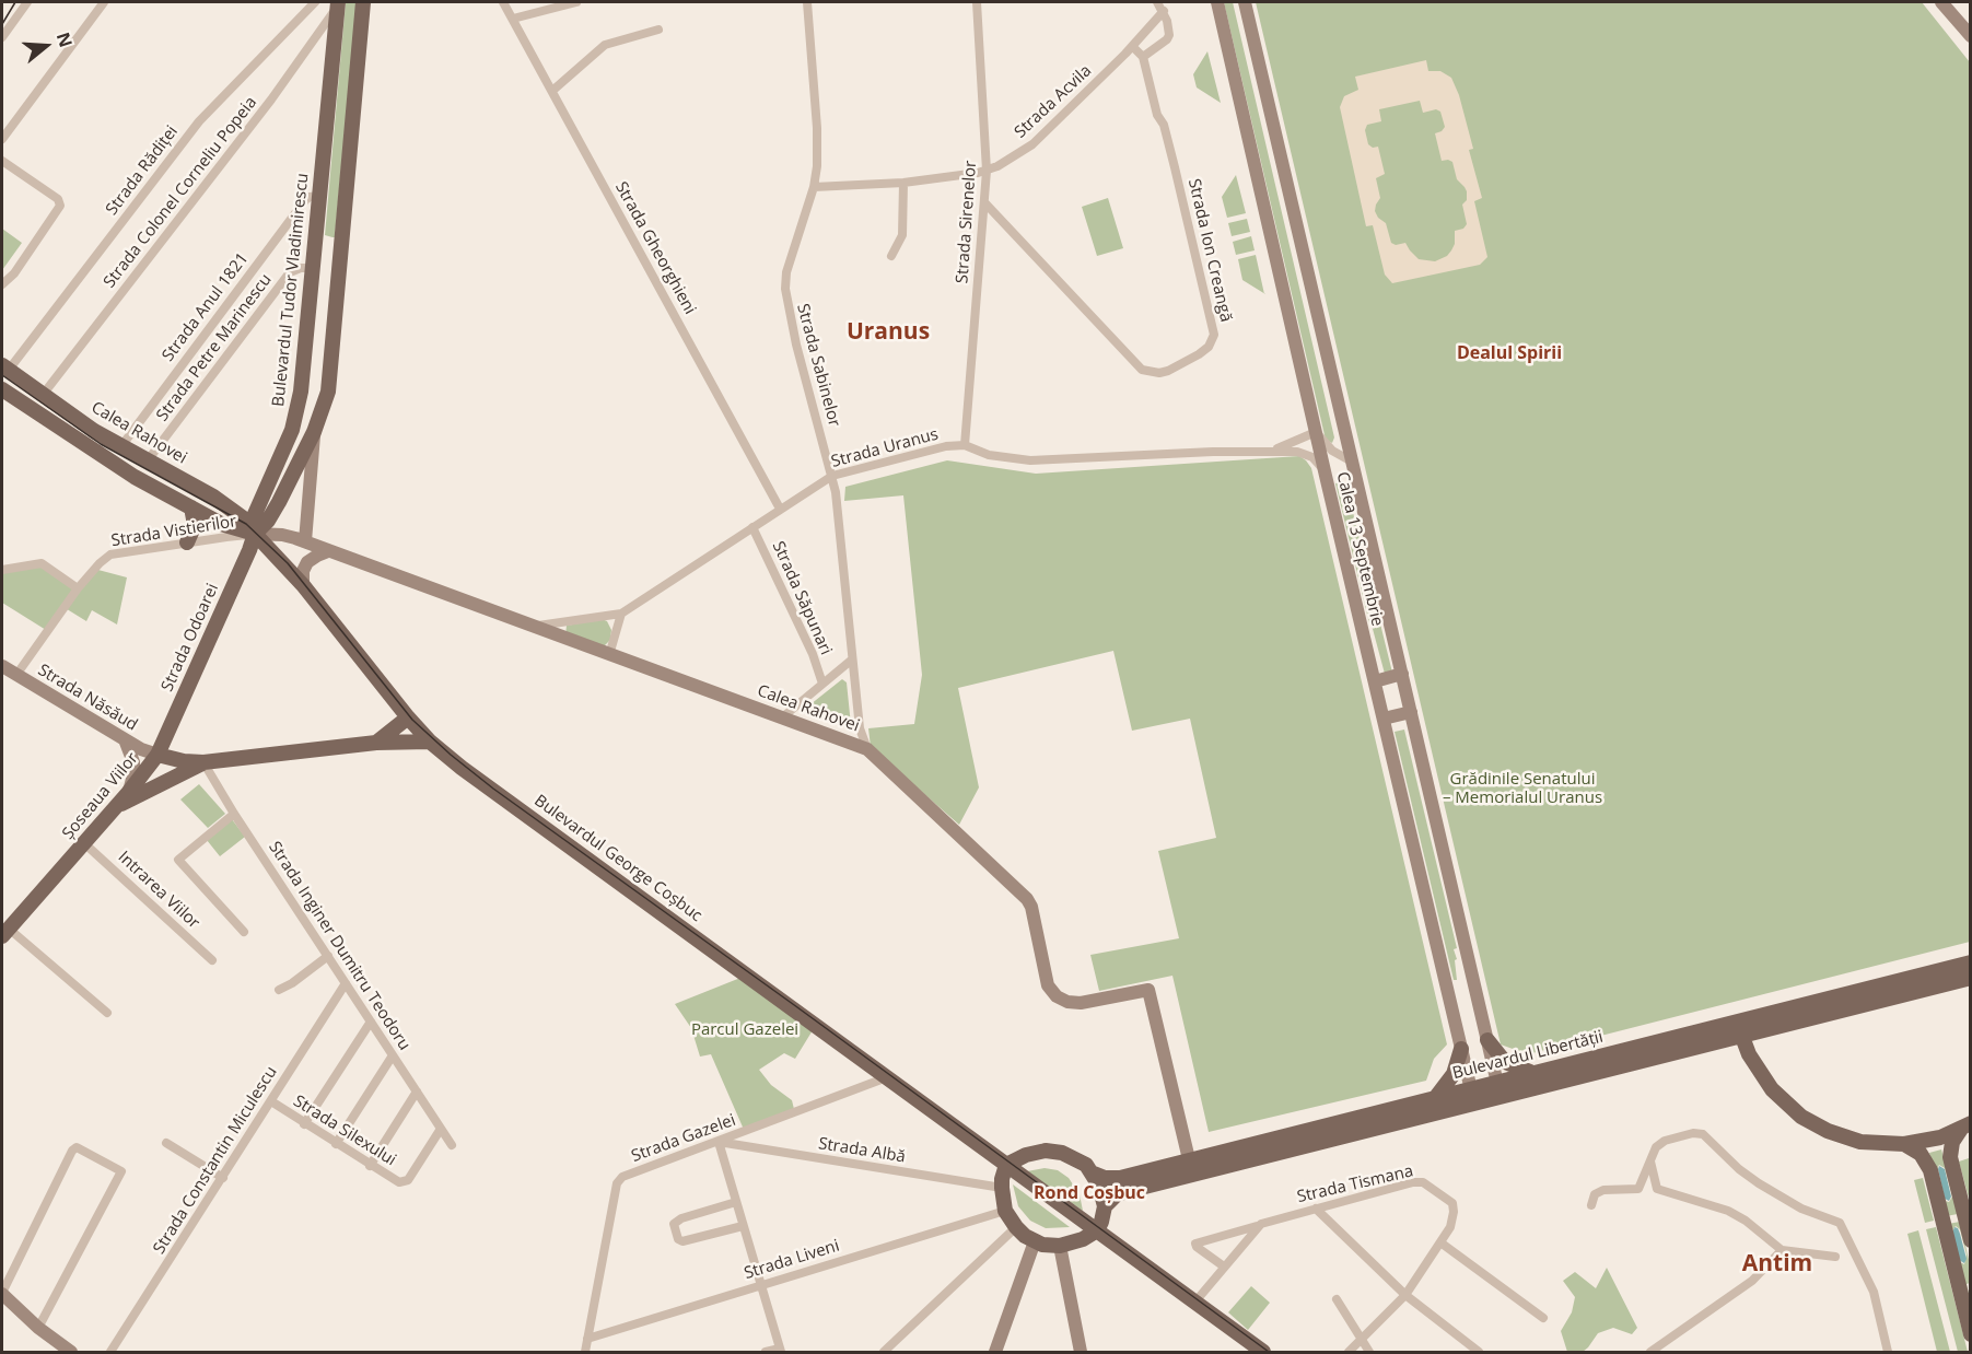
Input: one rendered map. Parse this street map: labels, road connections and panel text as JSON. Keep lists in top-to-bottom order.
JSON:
{
  "streets": {
    "main road": [
      "Bulevardul Tudor Vladimirescu",
      "Calea Rahovei",
      "Calea 13 Septembrie",
      "Strada Odoarei",
      "Strada Năsăud",
      "Șoseaua Viilor",
      "Bulevardul George Coșbuc",
      "Bulevardul Libertății"
    ],
    "street": [
      "Strada Acvila",
      "Strada Rădiței",
      "Strada Colonel Corneliu Popeia",
      "Strada Sirenelor",
      "Strada Gheorghieni",
      "Strada Ion Creangă",
      "Strada Anul 1821",
      "Strada Petre Marinescu",
      "Strada Sabinelor",
      "Strada Uranus",
      "Strada Vistierilor",
      "Strada Săpunari",
      "Intrarea Viilor",
      "Strada Inginer Dumitru Teodoru",
      "Strada Silexului",
      "Strada Gazelei",
      "Strada Albă",
      "Strada Constantin Miculescu",
      "Strada Tismana",
      "Strada Liveni"
    ]
  },
  "crossings": [
    ["Strada Acvila", "Strada Sirenelor"],
    ["Strada Acvila", "Strada Sabinelor"],
    ["Strada Rădiței", "Calea Rahovei"],
    ["Strada Colonel Corneliu Popeia", "Bulevardul Tudor Vladimirescu"],
    ["Strada Colonel Corneliu Popeia", "Calea Rahovei"],
    ["Strada Sirenelor", "Strada Ion Creangă"],
    ["Strada Sirenelor", "Strada Uranus"],
    ["Strada Gheorghieni", "Strada Uranus"],
    ["Bulevardul Tudor Vladimirescu", "Strada Anul 1821"],
    ["Bulevardul Tudor Vladimirescu", "Strada Petre Marinescu"],
    ["Bulevardul Tudor Vladimirescu", "Calea Rahovei"],
    ["Bulevardul Tudor Vladimirescu", "Strada Vistierilor"],
    ["Bulevardul Tudor Vladimirescu", "Strada Odoarei"],
    ["Bulevardul Tudor Vladimirescu", "Bulevardul George Coșbuc"],
    ["Strada Anul 1821", "Calea Rahovei"],
    ["Strada Petre Marinescu", "Calea Rahovei"],
    ["Strada Sabinelor", "Calea Rahovei"],
    ["Strada Sabinelor", "Strada Uranus"],
    ["Calea Rahovei", "Strada Uranus"],
    ["Calea Rahovei", "Strada Vistierilor"],
    ["Calea Rahovei", "Strada Odoarei"],
    ["Calea Rahovei", "Bulevardul George Coșbuc"],
    ["Calea Rahovei", "Bulevardul Libertății"],
    ["Strada Uranus", "Calea 13 Septembrie"],
    ["Strada Uranus", "Strada Săpunari"],
    ["Strada Vistierilor", "Strada Odoarei"],
    ["Strada Vistierilor", "Strada Năsăud"],
    ["Strada Vistierilor", "Bulevardul George Coșbuc"],
    ["Calea 13 Septembrie", "Bulevardul Libertății"],
    ["Strada Odoarei", "Strada Năsăud"],
    ["Strada Odoarei", "Șoseaua Viilor"],
    ["Strada Odoarei", "Bulevardul George Coșbuc"],
    ["Strada Năsăud", "Șoseaua Viilor"],
    ["Șoseaua Viilor", "Bulevardul George Coșbuc"],
    ["Șoseaua Viilor", "Intrarea Viilor"],
    ["Șoseaua Viilor", "Strada Inginer Dumitru Teodoru"],
    ["Bulevardul George Coșbuc", "Strada Gazelei"],
    ["Strada Inginer Dumitru Teodoru", "Strada Silexului"],
    ["Strada Inginer Dumitru Teodoru", "Strada Constantin Miculescu"],
    ["Strada Silexului", "Strada Constantin Miculescu"],
    ["Strada Gazelei", "Strada Albă"],
    ["Strada Gazelei", "Strada Liveni"]
  ],
  "districts": [
    "Uranus",
    "Dealul Spirii",
    "Rond Coșbuc",
    "Antim"
  ],
  "parks": ["Grădinile Senatului – Memorialul Uranus", "Parcul Gazelei"],
  "north": "right"
}
